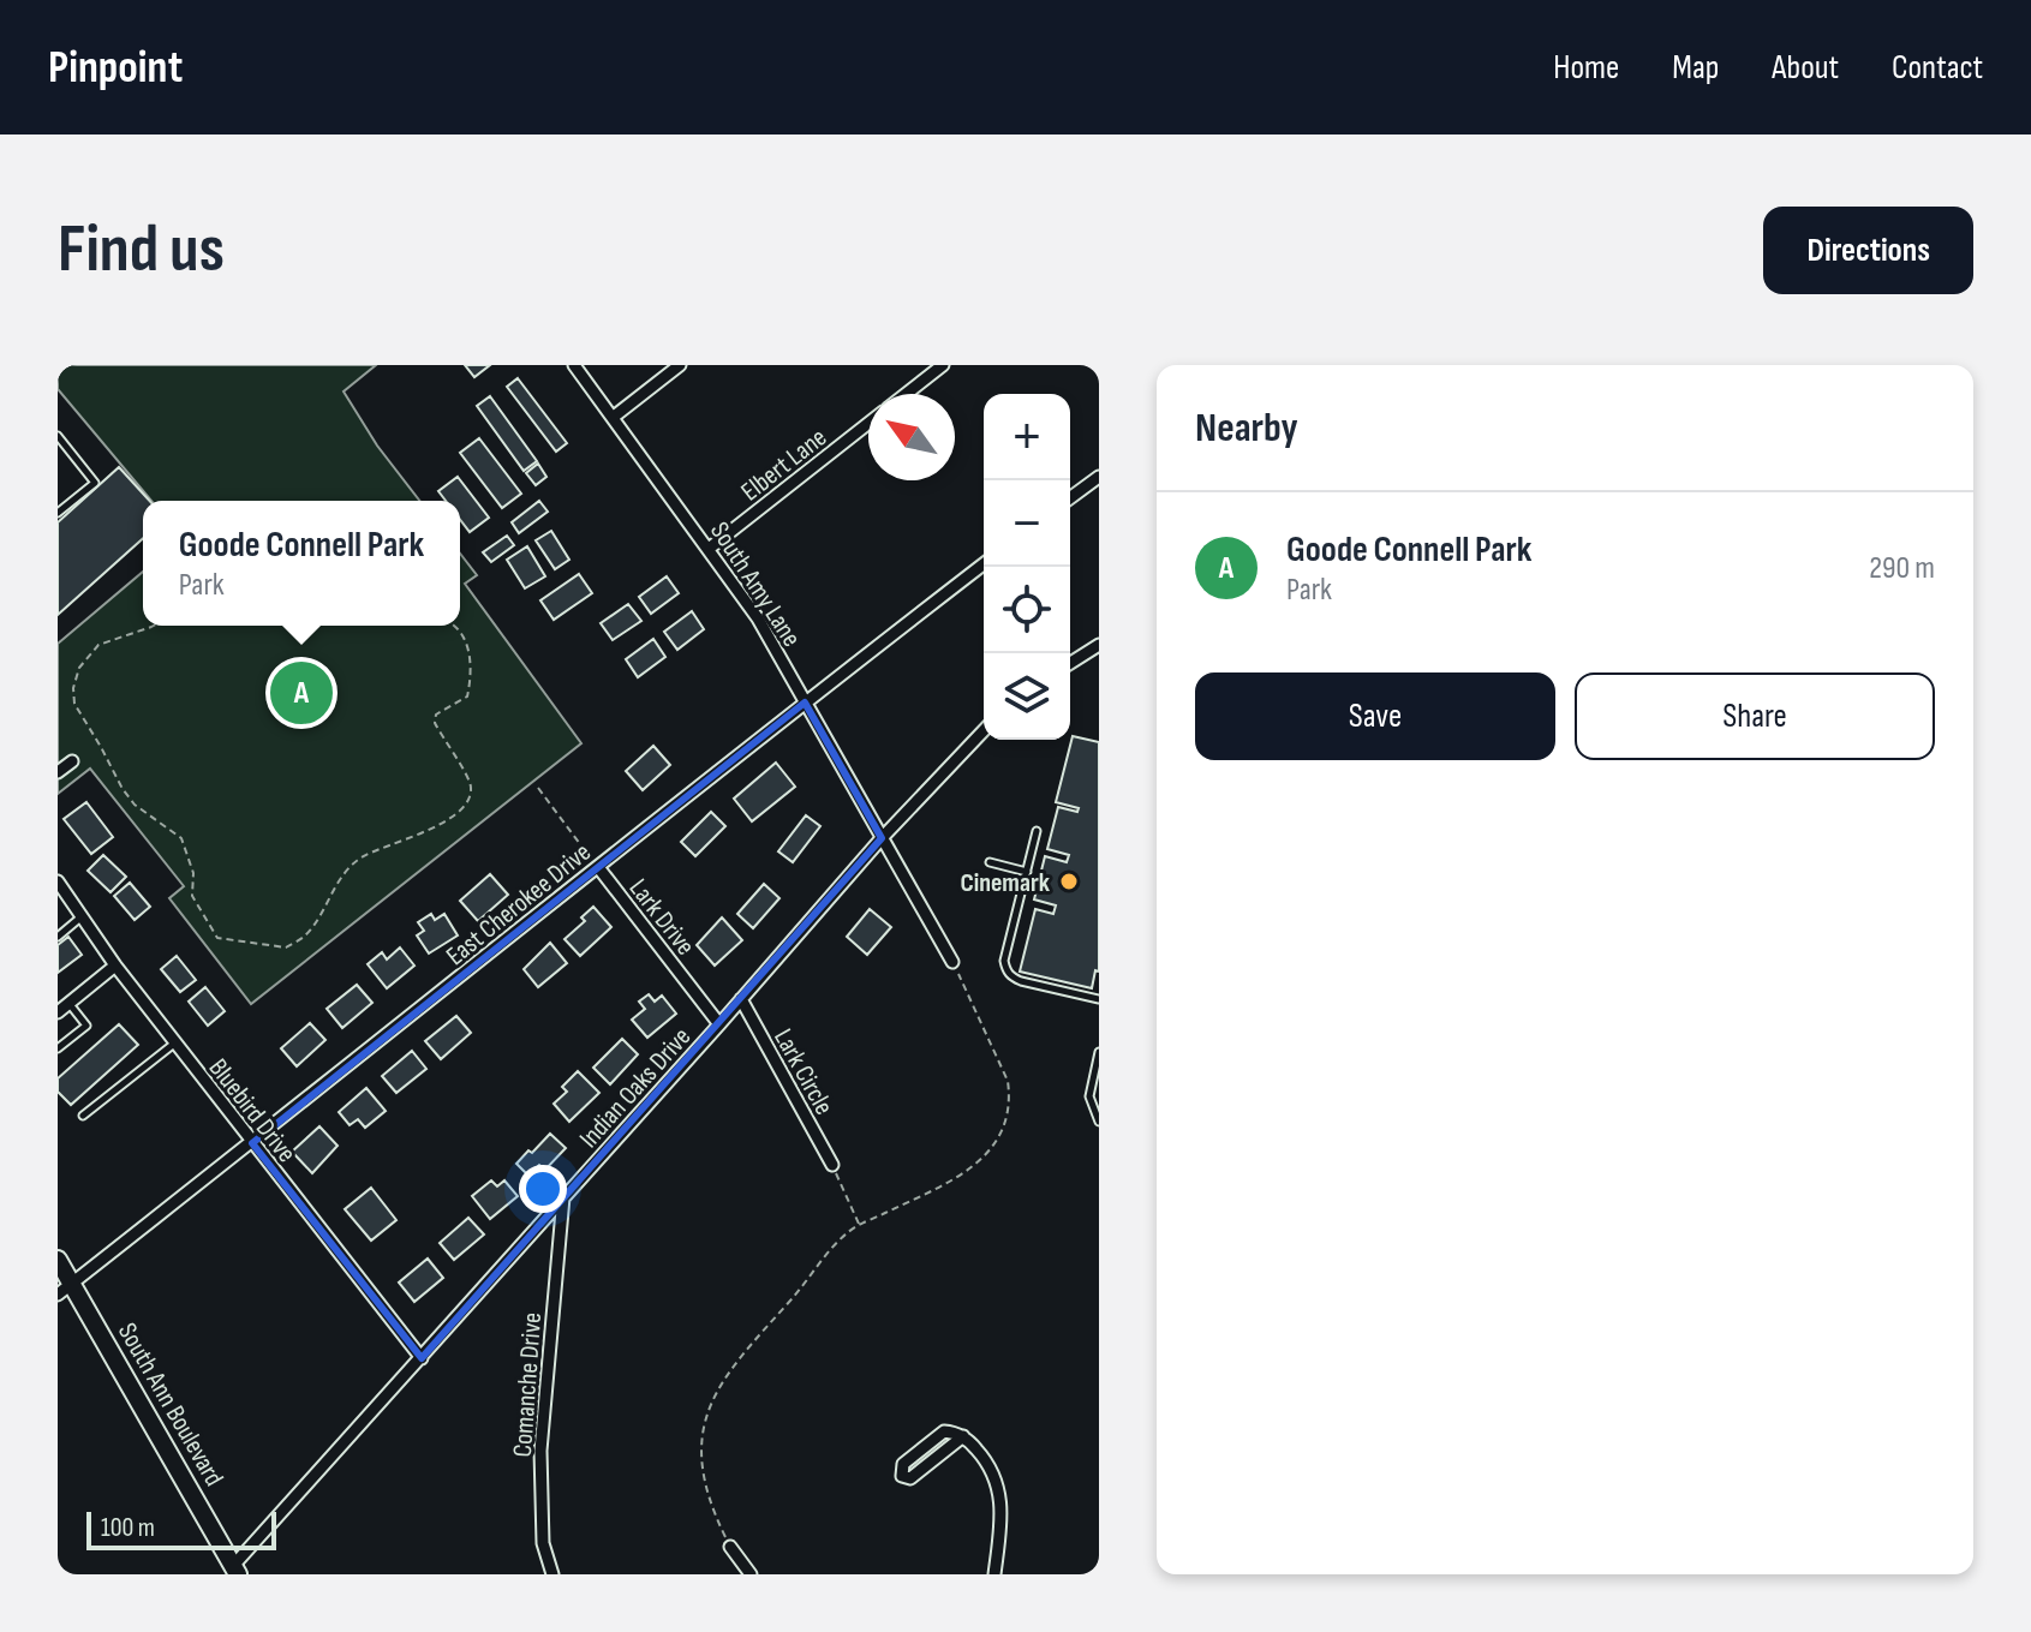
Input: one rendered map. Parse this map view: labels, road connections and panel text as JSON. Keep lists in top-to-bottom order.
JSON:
{
  "streets": {
    "street": [
      "Elbert Lane",
      "South Amy Lane",
      "East Cherokee Drive",
      "Lark Drive",
      "Lark Circle",
      "Indian Oaks Drive",
      "Bluebird Drive",
      "Comanche Drive",
      "South Ann Boulevard"
    ]
  },
  "crossings": [
    ["Elbert Lane", "South Amy Lane"],
    ["South Amy Lane", "East Cherokee Drive"],
    ["South Amy Lane", "Indian Oaks Drive"],
    ["East Cherokee Drive", "Lark Drive"],
    ["East Cherokee Drive", "Bluebird Drive"],
    ["East Cherokee Drive", "South Ann Boulevard"],
    ["Lark Drive", "Indian Oaks Drive"],
    ["Lark Circle", "Indian Oaks Drive"],
    ["Indian Oaks Drive", "Bluebird Drive"],
    ["Indian Oaks Drive", "Comanche Drive"],
    ["Indian Oaks Drive", "South Ann Boulevard"]
  ],
  "places": ["Cinemark"],
  "scale_bar": "100 m",
  "north": "top left",
  "page": {
    "header": "Pinpoint",
    "nav": [
      "Home",
      "Map",
      "About",
      "Contact"
    ],
    "buttons": [
      "Directions",
      ["Save", "Share"]
    ],
    "title": "Find us",
    "heading": "Nearby",
    "map_buttons": ["+", "−"],
    "list": [
      {
        "mark": "A",
        "name": "Goode Connell Park",
        "note": "Park",
        "value": "290 m"
      }
    ],
    "popup": ["Goode Connell Park", "Park"],
    "pins": "A",
    "scale": "100 m"
  }
}
